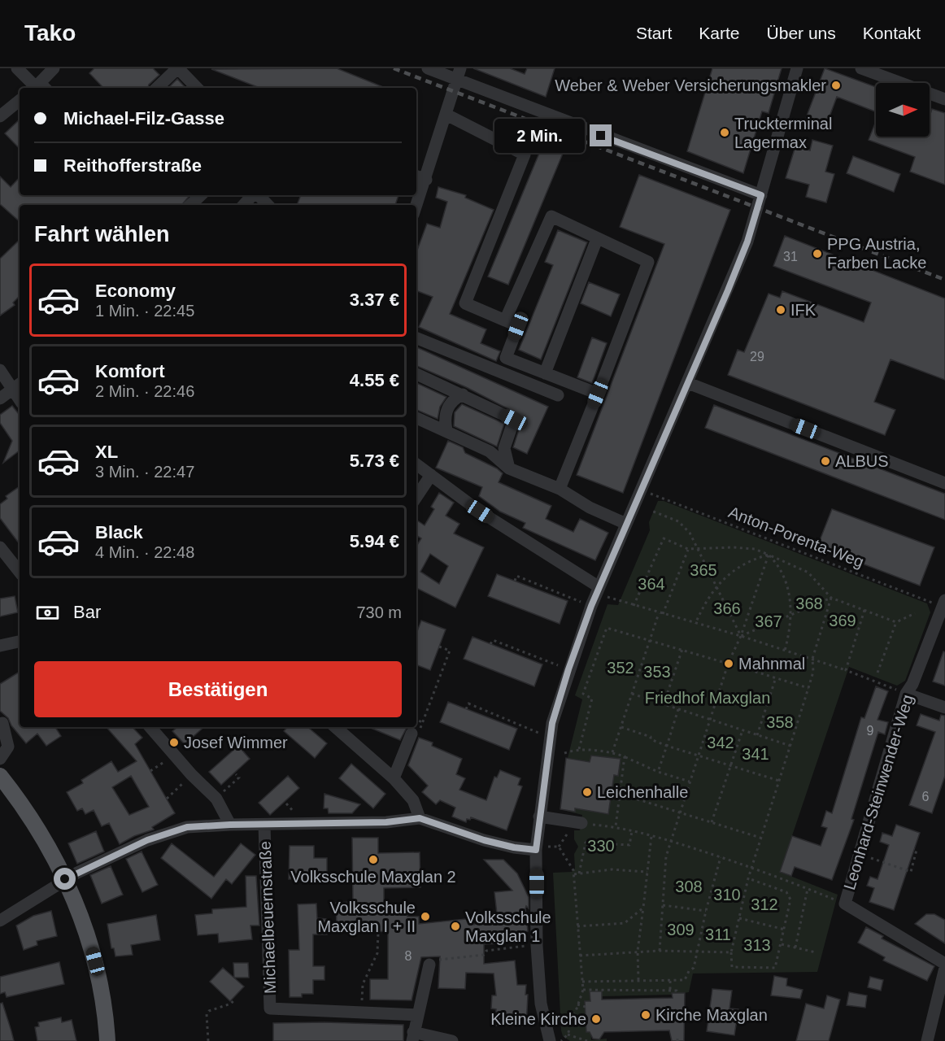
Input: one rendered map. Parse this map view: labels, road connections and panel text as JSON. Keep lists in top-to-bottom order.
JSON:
{
  "streets": {
    "street": ["Leonhard-Steinwender-Weg", "Michaelbeuernstraße"],
    "path": ["Anton-Porenta-Weg"]
  },
  "crossings": [
    ["Anton-Porenta-Weg", "Leonhard-Steinwender-Weg"]
  ],
  "parks": [
    "365",
    "364",
    "368",
    "366",
    "369",
    "367",
    "352",
    "353",
    "Friedhof Maxglan",
    "358",
    "342",
    "341",
    "330",
    "308",
    "310",
    "312",
    "309",
    "311",
    "313"
  ],
  "places": [
    "Weber & Weber Versicherungsmakler",
    "Truckterminal Lagermax",
    "PPG Austria, Farben Lacke",
    "IFK",
    "ALBUS",
    "Mahnmal",
    "Josef Wimmer",
    "Leichenhalle",
    "Volksschule Maxglan 2",
    "Volksschule Maxglan I + II",
    "Volksschule Maxglan 1",
    "Kirche Maxglan",
    "Kleine Kirche"
  ],
  "house_numbers": [
    "31",
    "29",
    "9",
    "6",
    "8"
  ],
  "north": "right",
  "page": {
    "header": "Tako",
    "nav": [
      "Start",
      "Karte",
      "Über uns",
      "Kontakt"
    ],
    "banner": ["Michael-Filz-Gasse", "Reithofferstraße"],
    "bubble": "2 Min.",
    "heading": "Fahrt wählen",
    "list": [
      {
        "name": "Economy",
        "note": "1 Min. · 22:45",
        "value": "3.37 €"
      },
      {
        "name": "Komfort",
        "note": "2 Min. · 22:46",
        "value": "4.55 €"
      },
      {
        "name": "XL",
        "note": "3 Min. · 22:47",
        "value": "5.73 €"
      },
      {
        "name": "Black",
        "note": "4 Min. · 22:48",
        "value": "5.94 €"
      }
    ],
    "pay": ["Bar", "730 m"],
    "buttons": "Bestätigen"
  }
}
